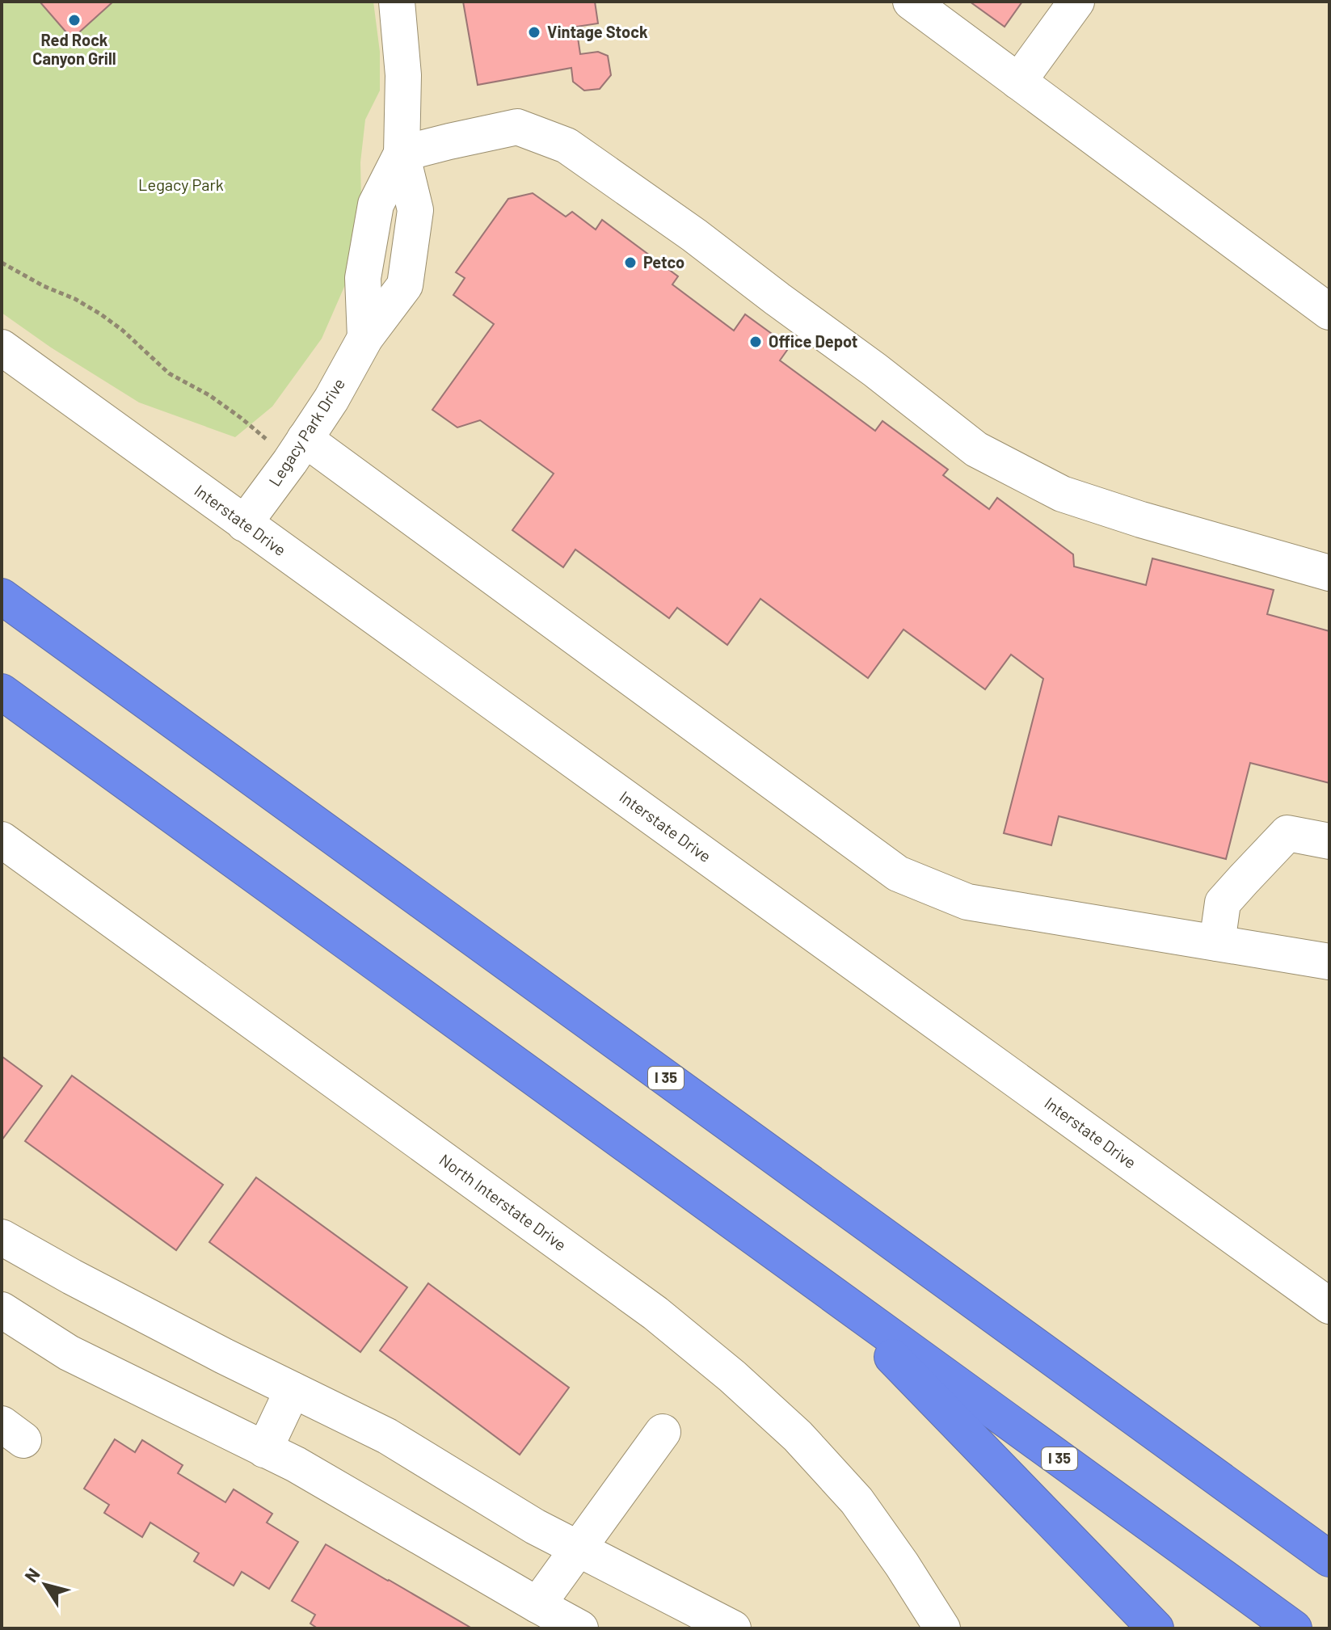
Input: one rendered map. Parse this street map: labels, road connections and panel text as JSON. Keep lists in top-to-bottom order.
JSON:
{
  "streets": {
    "highway": ["I 35"],
    "street": ["Legacy Park Drive", "Interstate Drive", "North Interstate Drive"]
  },
  "crossings": [
    ["Legacy Park Drive", "Interstate Drive"]
  ],
  "parks": ["Legacy Park"],
  "places": [
    "Red Rock Canyon Grill",
    "Vintage Stock",
    "Petco",
    "Office Depot"
  ],
  "north": "top left"
}
